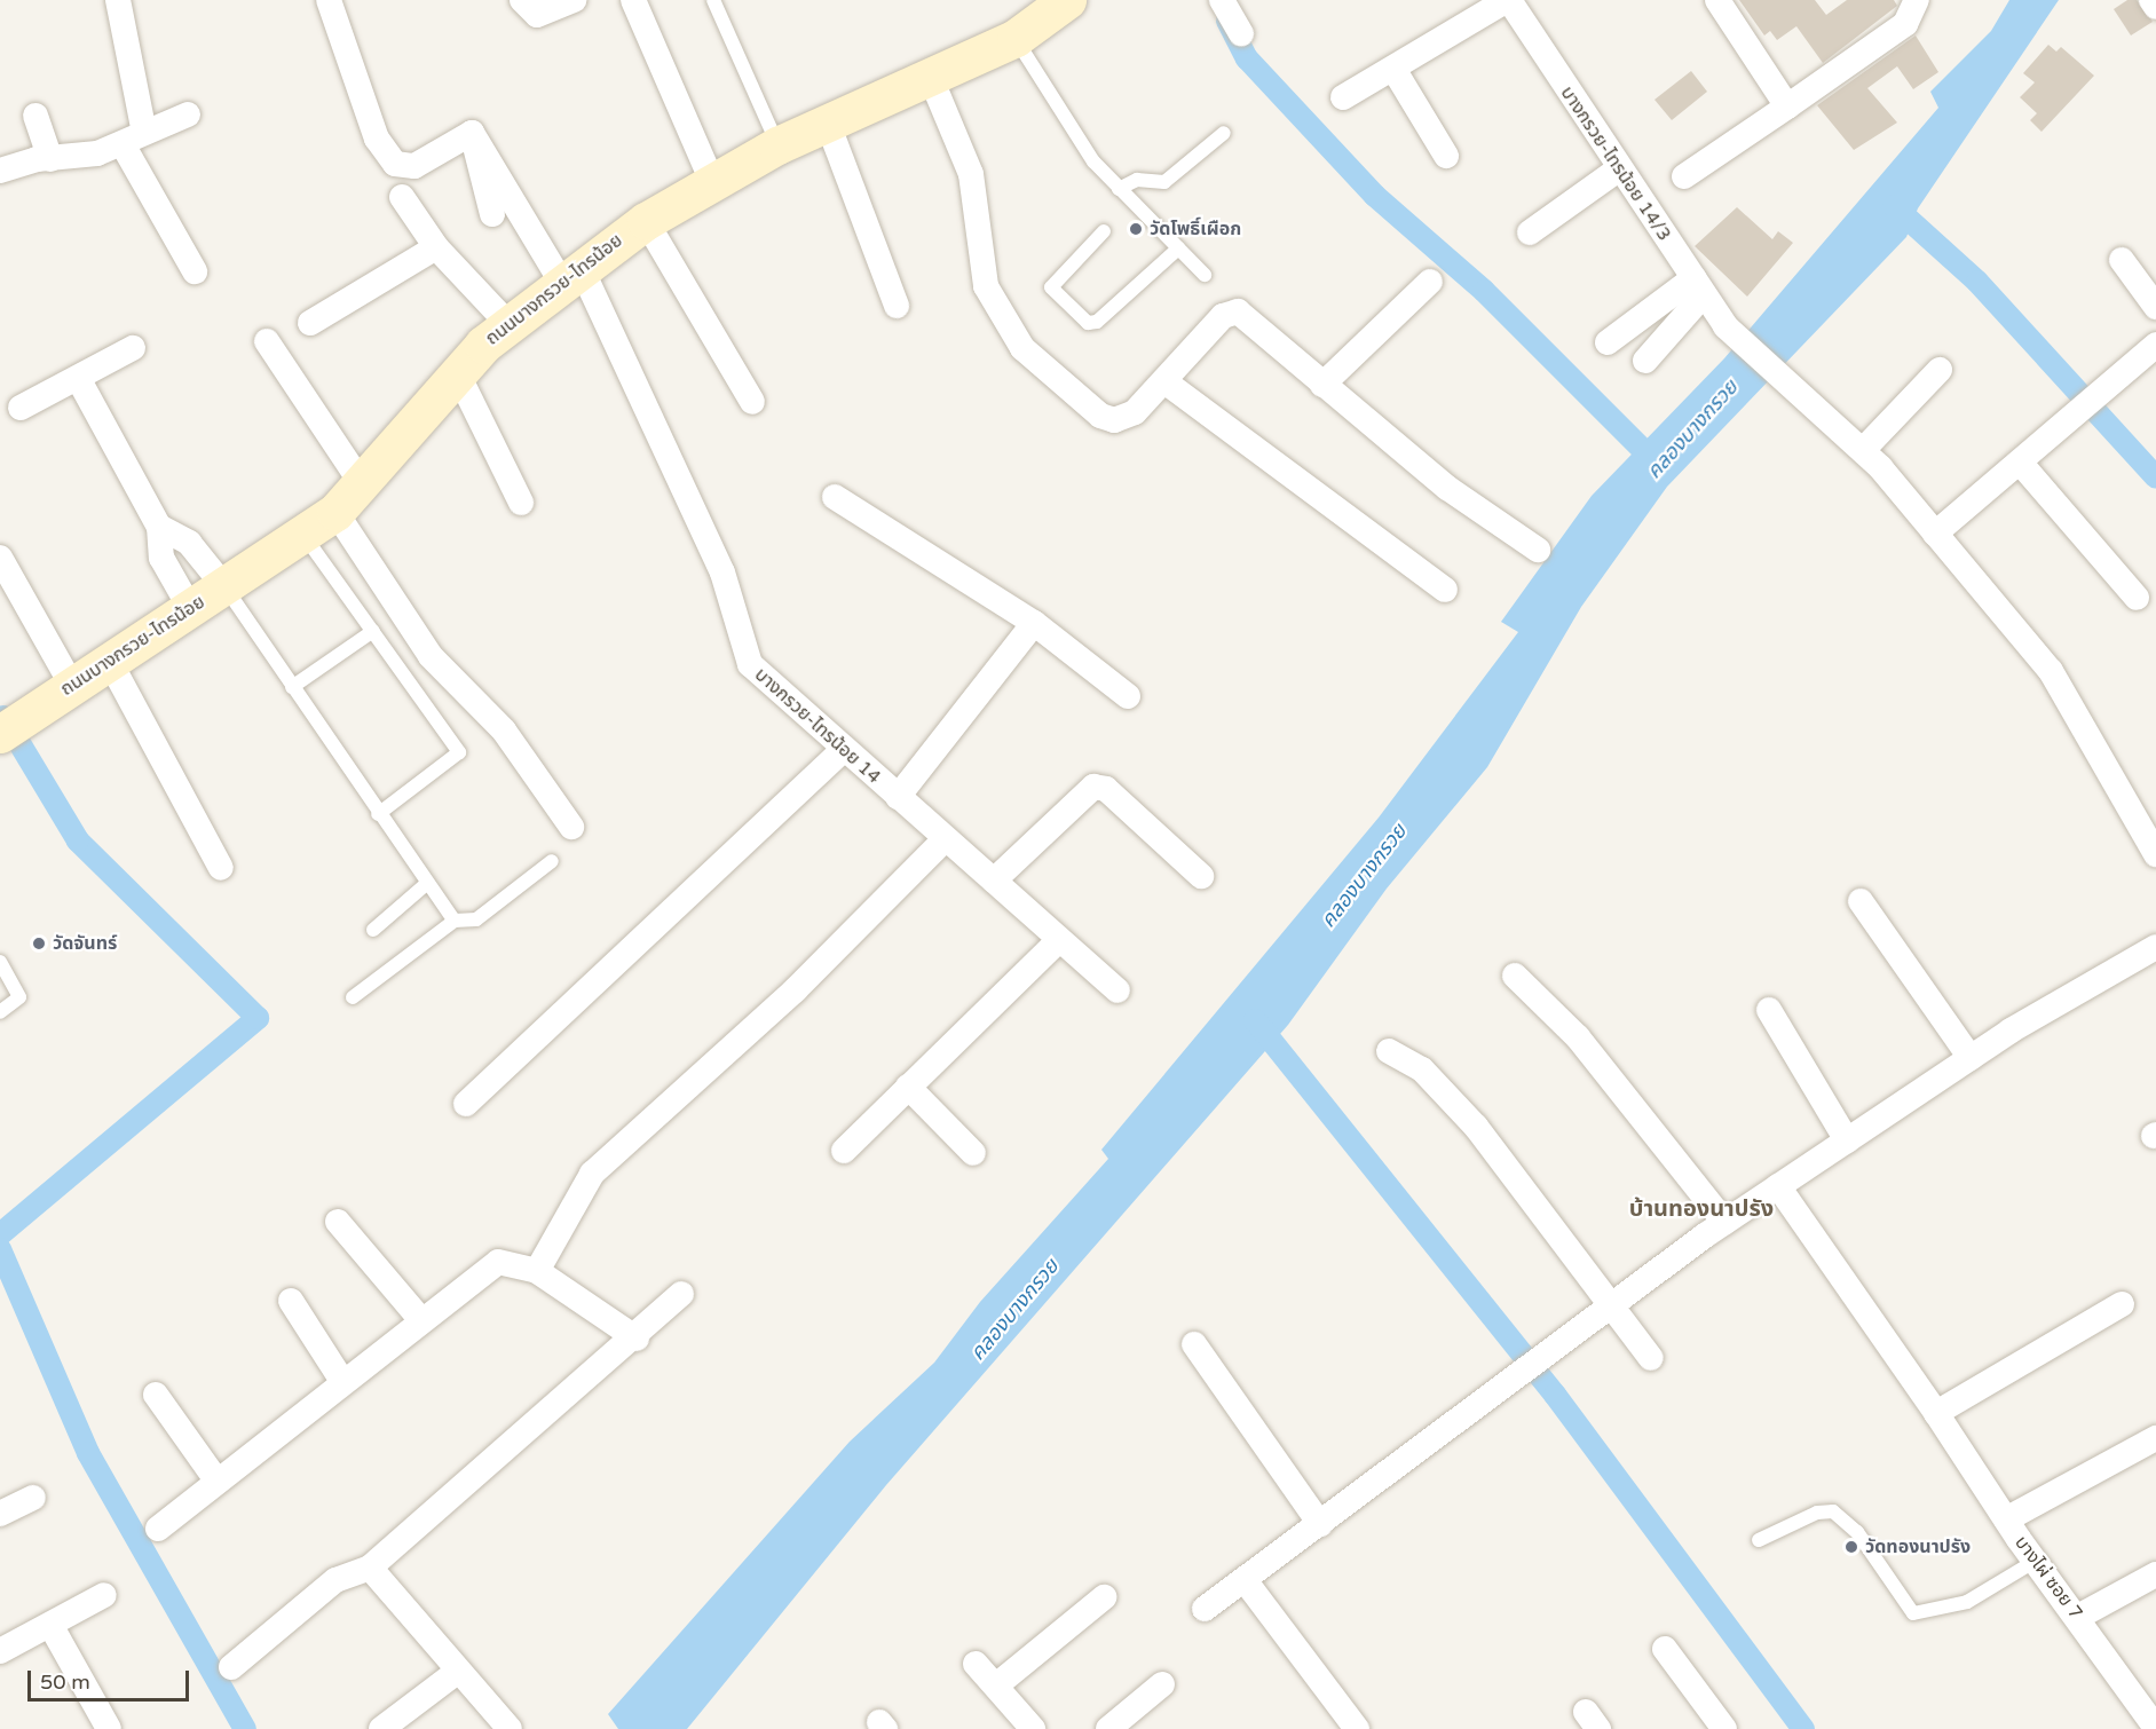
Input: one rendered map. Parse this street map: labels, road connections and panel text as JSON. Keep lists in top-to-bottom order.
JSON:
{
  "streets": {
    "main road": ["ถนนบางกรวย-ไทรน้อย"],
    "street": ["บางกรวย-ไทรน้อย 14/3", "บางกรวย-ไทรน้อย 14", "บางไผ่ ซอย 7"]
  },
  "crossings": [
    ["ถนนบางกรวย-ไทรน้อย", "บางกรวย-ไทรน้อย 14"]
  ],
  "districts": ["บ้านทองนาปรัง"],
  "water": ["คลองบางกรวย"],
  "places": ["วัดโพธิ์เผือก", "วัดจันทร์", "วัดทองนาปรัง"],
  "scale_bar": "50 m"
}
